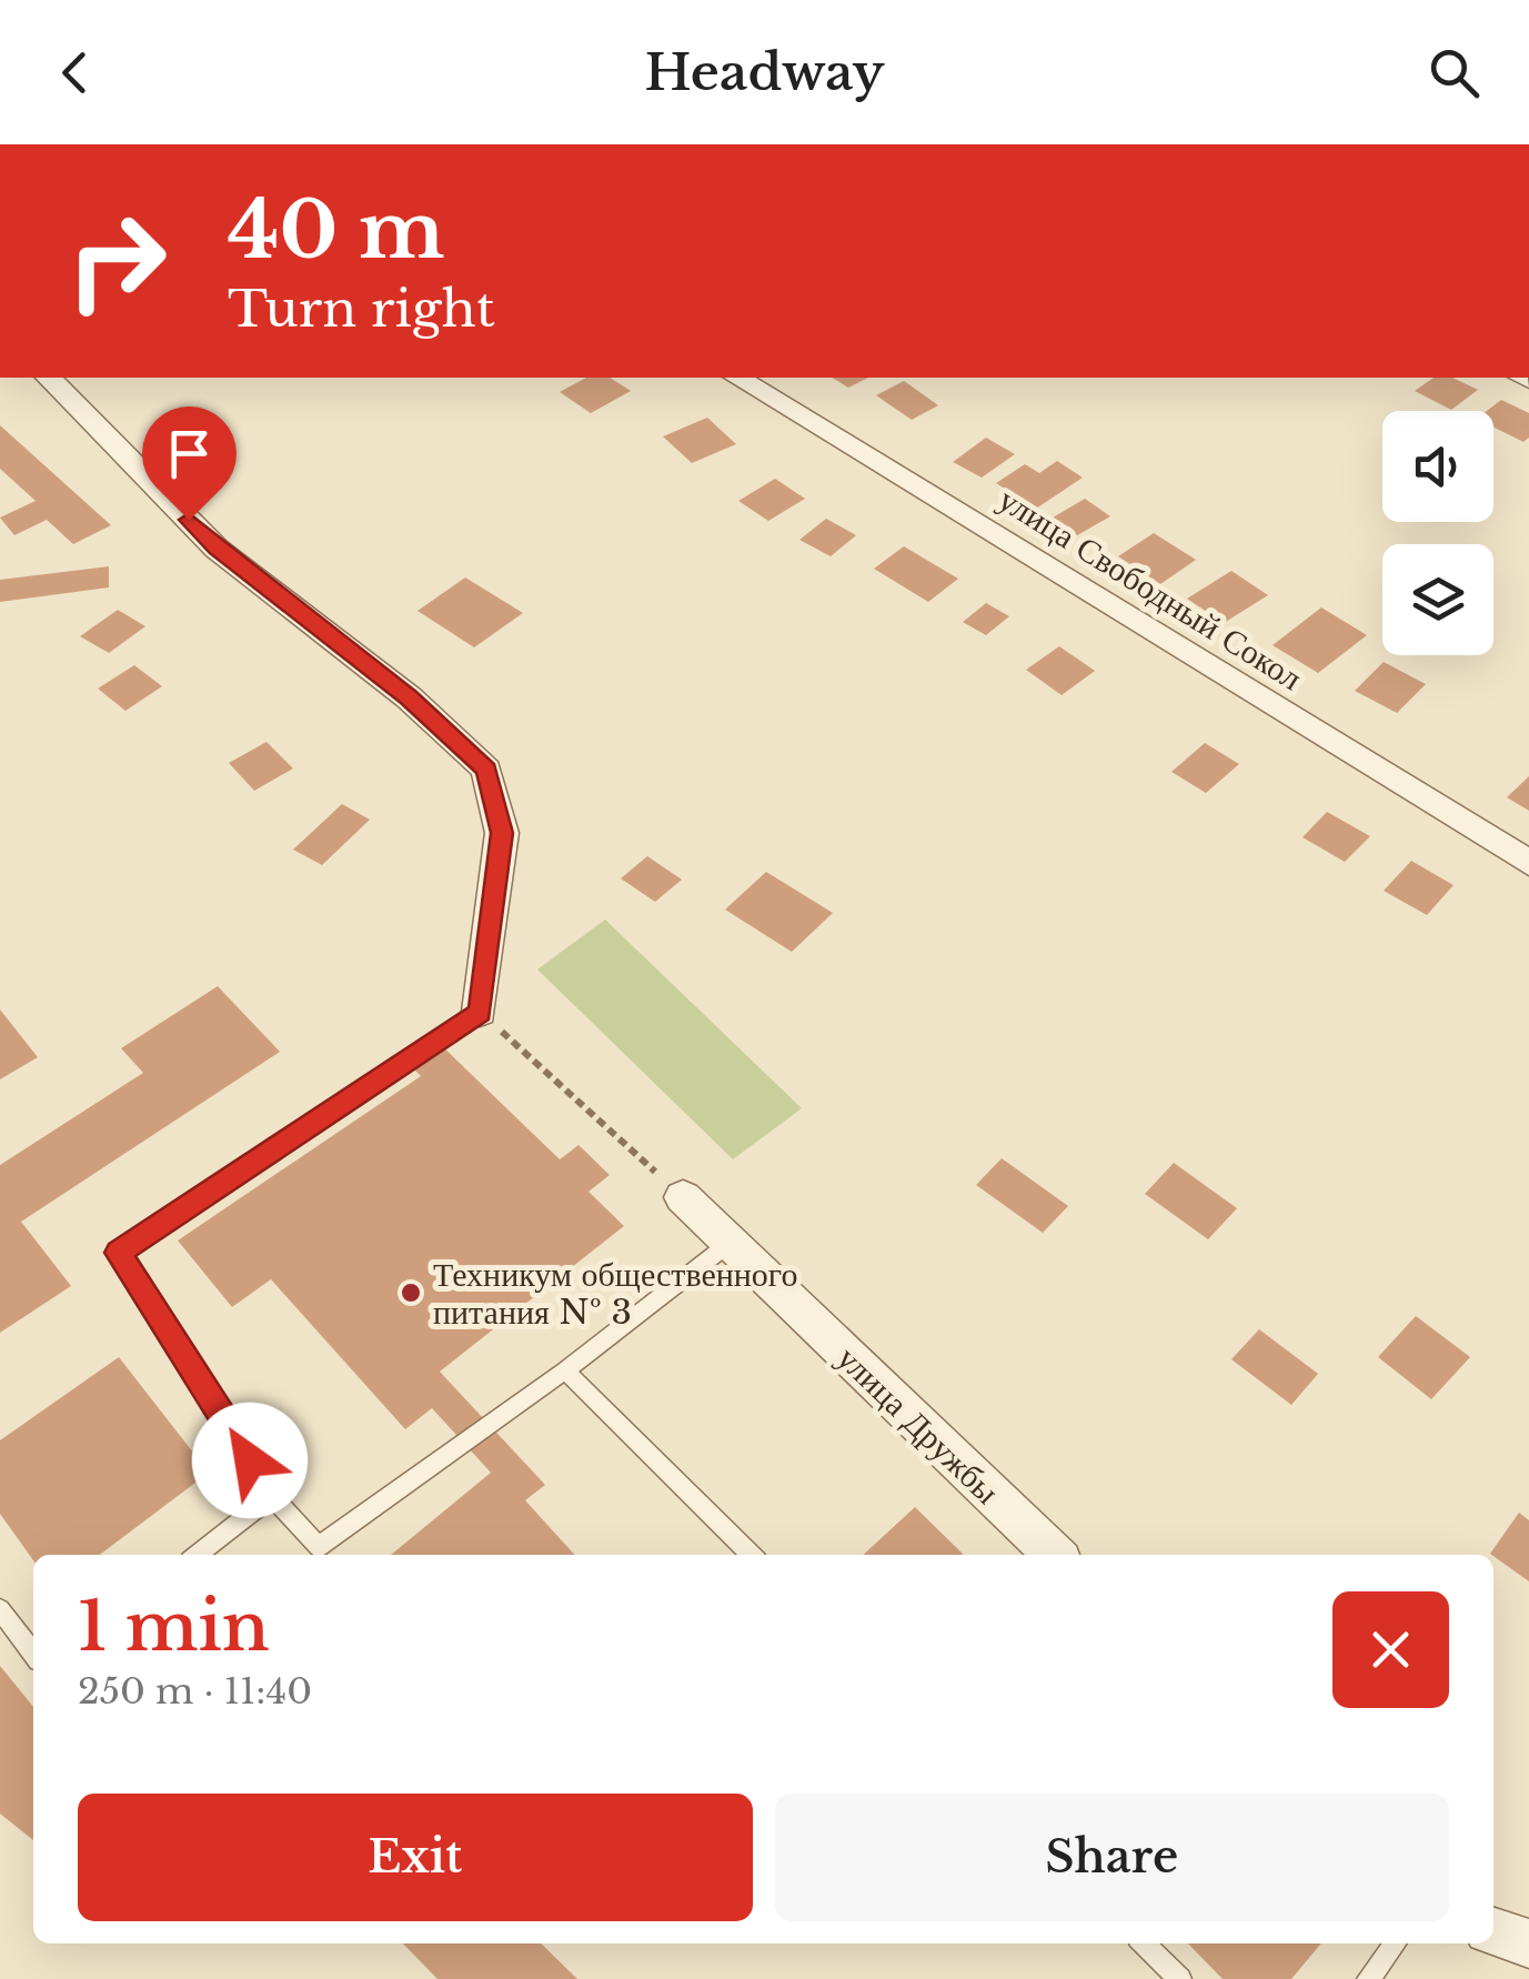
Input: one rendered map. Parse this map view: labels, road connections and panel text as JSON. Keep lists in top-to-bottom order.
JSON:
{
  "streets": {
    "street": ["улица Свободный Сокол", "улица Дружбы"]
  },
  "places": ["Техникум общественного питания № 3"],
  "page": {
    "header": "Headway",
    "turn": ["40 m", "Turn right"],
    "heading": ["1 min", "250 m · 11:40"],
    "buttons": ["Exit", "Share"]
  }
}
